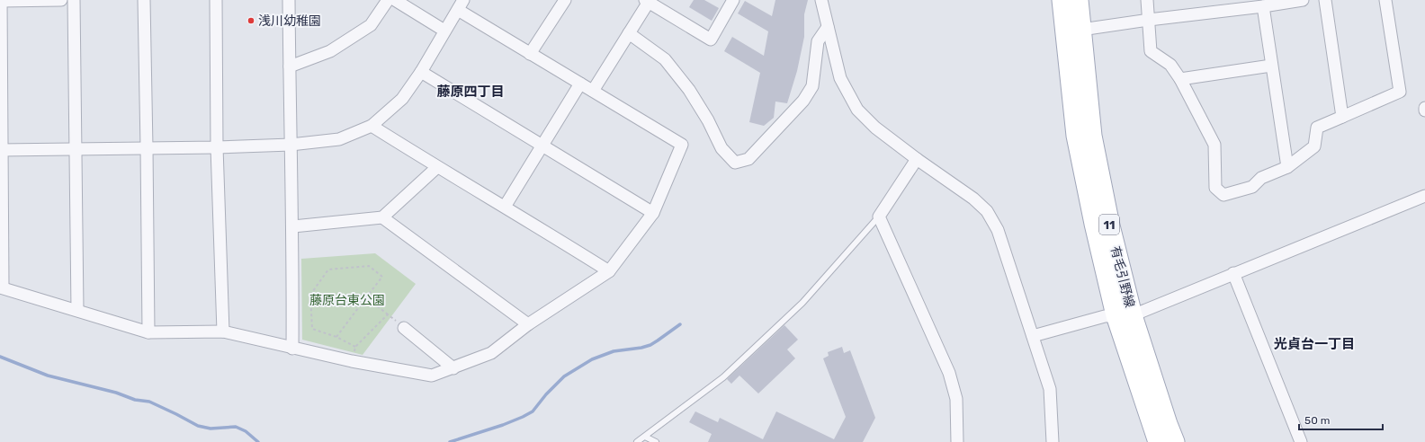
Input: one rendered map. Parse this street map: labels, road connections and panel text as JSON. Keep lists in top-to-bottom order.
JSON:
{
  "streets": {
    "main road": ["11", "有毛引野線"]
  },
  "districts": ["藤原四丁目", "光貞台一丁目"],
  "parks": ["藤原台東公園"],
  "places": ["浅川幼稚園"],
  "scale_bar": "50 m"
}
